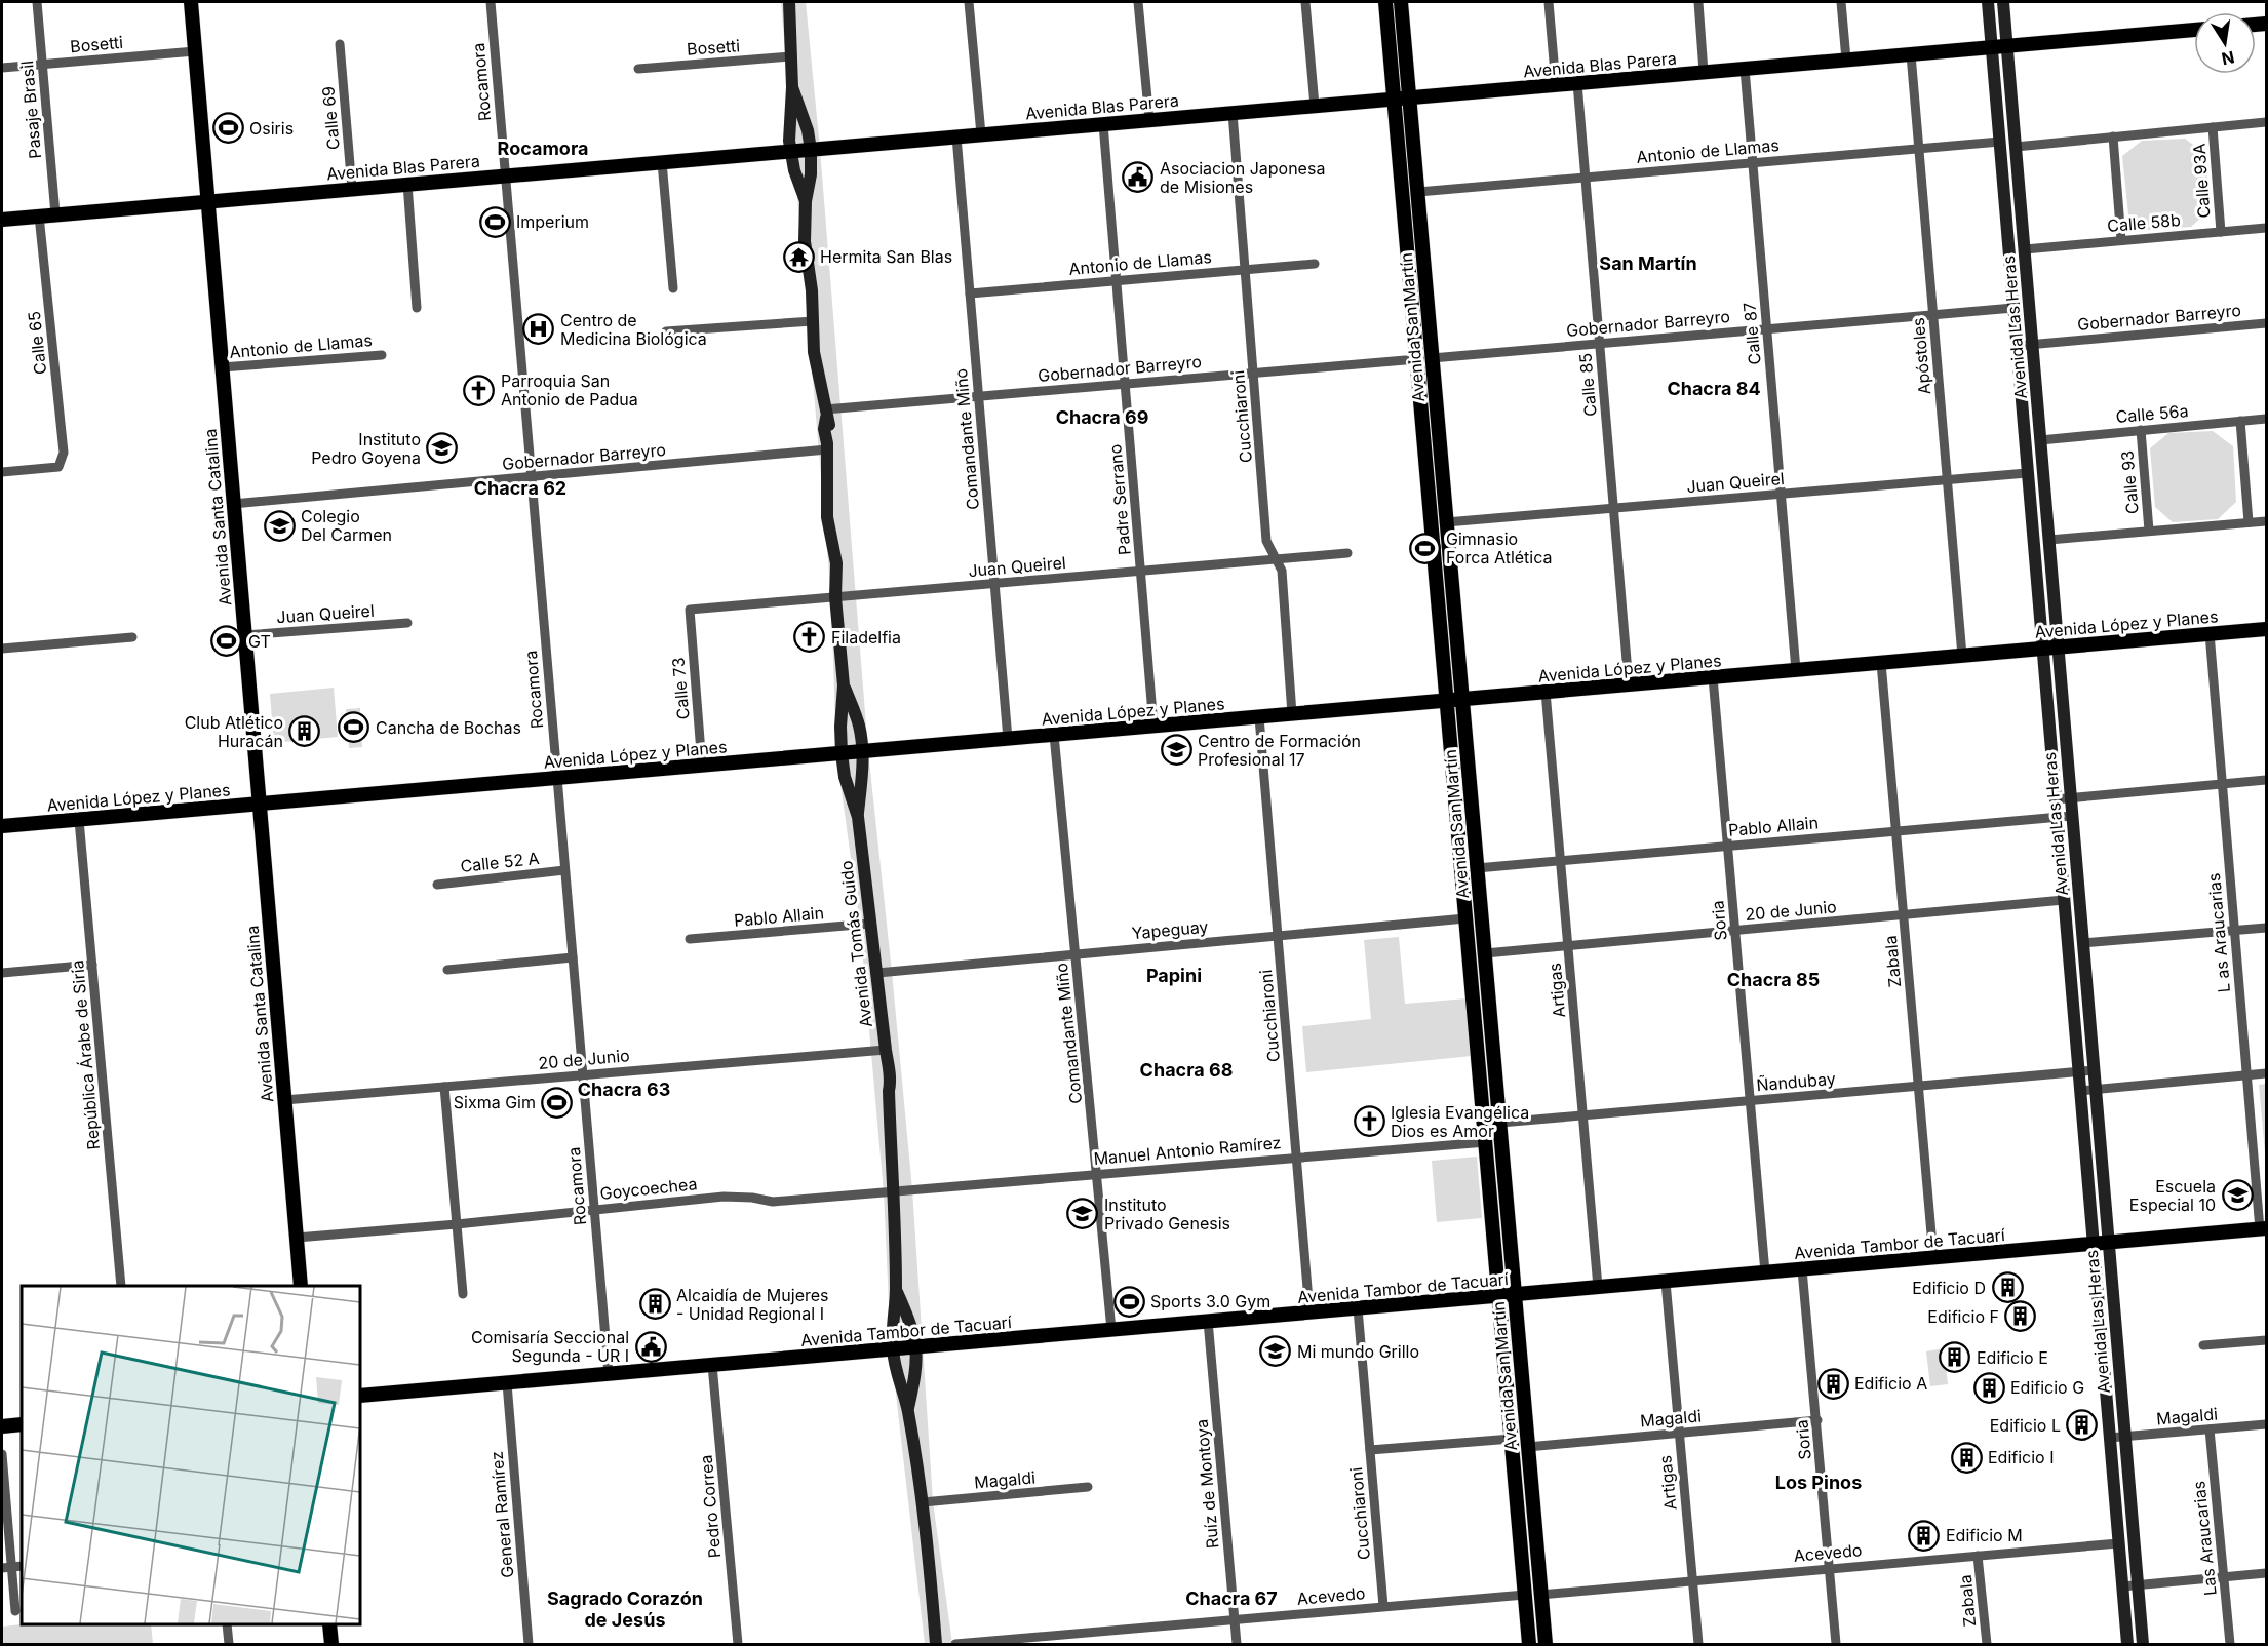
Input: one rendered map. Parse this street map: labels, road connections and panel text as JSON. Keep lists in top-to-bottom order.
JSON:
{
  "streets": {
    "main road": [
      "Avenida Blas Parera",
      "Avenida San Martín",
      "Avenida Las Heras",
      "Avenida Santa Catalina",
      "Avenida López y Planes",
      "Avenida Tomás Guido",
      "Avenida Tambor de Tacuarí"
    ],
    "street": [
      "Bosetti",
      "Rocamora",
      "Pasaje Brasil",
      "Calle 69",
      "Antonio de Llamas",
      "Calle 93A",
      "Calle 58b",
      "Gobernador Barreyro",
      "Calle 87",
      "Calle 65",
      "Apóstoles",
      "Calle 85",
      "Calle 56a",
      "Cucchiaroni",
      "Comandante Miño",
      "Juan Queirel",
      "Calle 93",
      "Padre Serrano",
      "Calle 73",
      "Pablo Allain",
      "Calle 52 A",
      "20 de Junio",
      "Soria",
      "Yapeguay",
      "L as Araucarias",
      "Zabala",
      "Artigas",
      "República Árabe de Siria",
      "Ñandubay",
      "Manuel Antonio Ramírez",
      "Goycoechea",
      "Magaldi",
      "Ruíz de Montoya",
      "Pedro Correa",
      "General Ramírez",
      "Las Araucarias",
      "Acevedo"
    ]
  },
  "crossings": [
    ["Bosetti", "Pasaje Brasil"],
    ["Bosetti", "Avenida Santa Catalina"],
    ["Bosetti", "Avenida Tomás Guido"],
    ["Avenida Blas Parera", "Rocamora"],
    ["Avenida Blas Parera", "Pasaje Brasil"],
    ["Avenida Blas Parera", "Calle 69"],
    ["Avenida Blas Parera", "Avenida San Martín"],
    ["Avenida Blas Parera", "Avenida Las Heras"],
    ["Avenida Blas Parera", "Calle 87"],
    ["Avenida Blas Parera", "Calle 65"],
    ["Avenida Blas Parera", "Apóstoles"],
    ["Avenida Blas Parera", "Calle 85"],
    ["Avenida Blas Parera", "Cucchiaroni"],
    ["Avenida Blas Parera", "Comandante Miño"],
    ["Avenida Blas Parera", "Padre Serrano"],
    ["Avenida Blas Parera", "Avenida Santa Catalina"],
    ["Avenida Blas Parera", "Avenida Tomás Guido"],
    ["Rocamora", "Gobernador Barreyro"],
    ["Rocamora", "Avenida López y Planes"],
    ["Rocamora", "Calle 52 A"],
    ["Rocamora", "20 de Junio"],
    ["Rocamora", "Goycoechea"],
    ["Rocamora", "Avenida Tambor de Tacuarí"],
    ["Antonio de Llamas", "Avenida San Martín"],
    ["Antonio de Llamas", "Avenida Las Heras"],
    ["Antonio de Llamas", "Calle 87"],
    ["Antonio de Llamas", "Apóstoles"],
    ["Antonio de Llamas", "Calle 85"],
    ["Antonio de Llamas", "Cucchiaroni"],
    ["Antonio de Llamas", "Comandante Miño"],
    ["Antonio de Llamas", "Padre Serrano"],
    ["Antonio de Llamas", "Avenida Santa Catalina"],
    ["Calle 93A", "Calle 58b"],
    ["Calle 58b", "Avenida Las Heras"],
    ["Gobernador Barreyro", "Avenida San Martín"],
    ["Gobernador Barreyro", "Avenida Las Heras"],
    ["Gobernador Barreyro", "Calle 87"],
    ["Gobernador Barreyro", "Apóstoles"],
    ["Gobernador Barreyro", "Calle 85"],
    ["Gobernador Barreyro", "Cucchiaroni"],
    ["Gobernador Barreyro", "Comandante Miño"],
    ["Gobernador Barreyro", "Padre Serrano"],
    ["Gobernador Barreyro", "Avenida Santa Catalina"],
    ["Gobernador Barreyro", "Avenida Tomás Guido"],
    ["Avenida San Martín", "Juan Queirel"],
    ["Avenida San Martín", "Avenida López y Planes"],
    ["Avenida San Martín", "Pablo Allain"],
    ["Avenida San Martín", "20 de Junio"],
    ["Avenida San Martín", "Yapeguay"],
    ["Avenida San Martín", "Ñandubay"],
    ["Avenida San Martín", "Manuel Antonio Ramírez"],
    ["Avenida San Martín", "Avenida Tambor de Tacuarí"],
    ["Avenida San Martín", "Magaldi"],
    ["Avenida San Martín", "Acevedo"],
    ["Avenida Las Heras", "Calle 56a"],
    ["Avenida Las Heras", "Juan Queirel"],
    ["Avenida Las Heras", "Avenida López y Planes"],
    ["Avenida Las Heras", "Pablo Allain"],
    ["Avenida Las Heras", "20 de Junio"],
    ["Avenida Las Heras", "Ñandubay"],
    ["Avenida Las Heras", "Avenida Tambor de Tacuarí"],
    ["Avenida Las Heras", "Magaldi"],
    ["Avenida Las Heras", "Acevedo"],
    ["Calle 87", "Juan Queirel"],
    ["Calle 87", "Avenida López y Planes"],
    ["Apóstoles", "Juan Queirel"],
    ["Apóstoles", "Avenida López y Planes"],
    ["Calle 85", "Juan Queirel"],
    ["Calle 85", "Avenida López y Planes"],
    ["Calle 56a", "Calle 93"],
    ["Cucchiaroni", "Juan Queirel"],
    ["Cucchiaroni", "Avenida López y Planes"],
    ["Cucchiaroni", "Yapeguay"],
    ["Cucchiaroni", "Manuel Antonio Ramírez"],
    ["Cucchiaroni", "Avenida Tambor de Tacuarí"],
    ["Cucchiaroni", "Acevedo"],
    ["Comandante Miño", "Juan Queirel"],
    ["Comandante Miño", "Avenida López y Planes"],
    ["Comandante Miño", "Yapeguay"],
    ["Comandante Miño", "Manuel Antonio Ramírez"],
    ["Comandante Miño", "Avenida Tambor de Tacuarí"],
    ["Juan Queirel", "Padre Serrano"],
    ["Juan Queirel", "Avenida Santa Catalina"],
    ["Juan Queirel", "Calle 73"],
    ["Juan Queirel", "Avenida Tomás Guido"],
    ["Padre Serrano", "Avenida López y Planes"],
    ["Avenida Santa Catalina", "Avenida López y Planes"],
    ["Avenida Santa Catalina", "20 de Junio"],
    ["Avenida Santa Catalina", "Goycoechea"],
    ["Avenida López y Planes", "Calle 73"],
    ["Avenida López y Planes", "Soria"],
    ["Avenida López y Planes", "L as Araucarias"],
    ["Avenida López y Planes", "Avenida Tomás Guido"],
    ["Avenida López y Planes", "Zabala"],
    ["Avenida López y Planes", "Artigas"],
    ["Avenida López y Planes", "República Árabe de Siria"],
    ["Pablo Allain", "Soria"],
    ["Pablo Allain", "Avenida Tomás Guido"],
    ["Pablo Allain", "Zabala"],
    ["Pablo Allain", "Artigas"],
    ["20 de Junio", "Soria"],
    ["20 de Junio", "Avenida Tomás Guido"],
    ["20 de Junio", "Zabala"],
    ["20 de Junio", "Artigas"],
    ["Soria", "Ñandubay"],
    ["Soria", "Avenida Tambor de Tacuarí"],
    ["Soria", "Magaldi"],
    ["Soria", "Acevedo"],
    ["Yapeguay", "Avenida Tomás Guido"],
    ["L as Araucarias", "Avenida Tambor de Tacuarí"],
    ["Avenida Tomás Guido", "Manuel Antonio Ramírez"],
    ["Avenida Tomás Guido", "Goycoechea"],
    ["Avenida Tomás Guido", "Avenida Tambor de Tacuarí"],
    ["Avenida Tomás Guido", "Magaldi"],
    ["Zabala", "Ñandubay"],
    ["Zabala", "Avenida Tambor de Tacuarí"],
    ["Zabala", "Acevedo"],
    ["Artigas", "Ñandubay"],
    ["Artigas", "Avenida Tambor de Tacuarí"],
    ["Artigas", "Magaldi"],
    ["Artigas", "Acevedo"],
    ["Manuel Antonio Ramírez", "Goycoechea"],
    ["Avenida Tambor de Tacuarí", "Ruíz de Montoya"],
    ["Avenida Tambor de Tacuarí", "Pedro Correa"],
    ["Avenida Tambor de Tacuarí", "General Ramírez"],
    ["Magaldi", "Las Araucarias"],
    ["Ruíz de Montoya", "Acevedo"]
  ],
  "districts": [
    "Rocamora",
    "San Martín",
    "Chacra 84",
    "Chacra 69",
    "Chacra 62",
    "Papini",
    "Chacra 85",
    "Chacra 68",
    "Chacra 63",
    "Los Pinos",
    "Sagrado Corazón de Jesús",
    "Chacra 67"
  ],
  "places": {
    "sports": [
      "Osiris",
      "Imperium",
      "Gimnasio Forca Atlética",
      "GT",
      "Cancha de Bochas",
      "Sixma Gim",
      "Sports 3.0 Gym"
    ],
    "public building": ["Asociacion Japonesa de Misiones", "Comisaría Seccional Segunda - UR I"],
    "temple": ["Hermita San Blas"],
    "hospital": ["Centro de Medicina Biológica"],
    "church": ["Parroquia San Antonio de Padua", "Filadelfia", "Iglesia Evangélica Dios es Amor"],
    "school or university": [
      "Instituto Pedro Goyena",
      "Colegio Del Carmen",
      "Centro de Formación Profesional 17",
      "Escuela Especial 10",
      "Instituto Privado Genesis",
      "Mi mundo Grillo"
    ],
    "building": [
      "Club Atlético Huracán",
      "Edificio D",
      "Alcaidía de Mujeres - Unidad Regional I",
      "Edificio F",
      "Edificio E",
      "Edificio A",
      "Edificio G",
      "Edificio L",
      "Edificio I",
      "Edificio M"
    ]
  },
  "north": "bottom"
}
